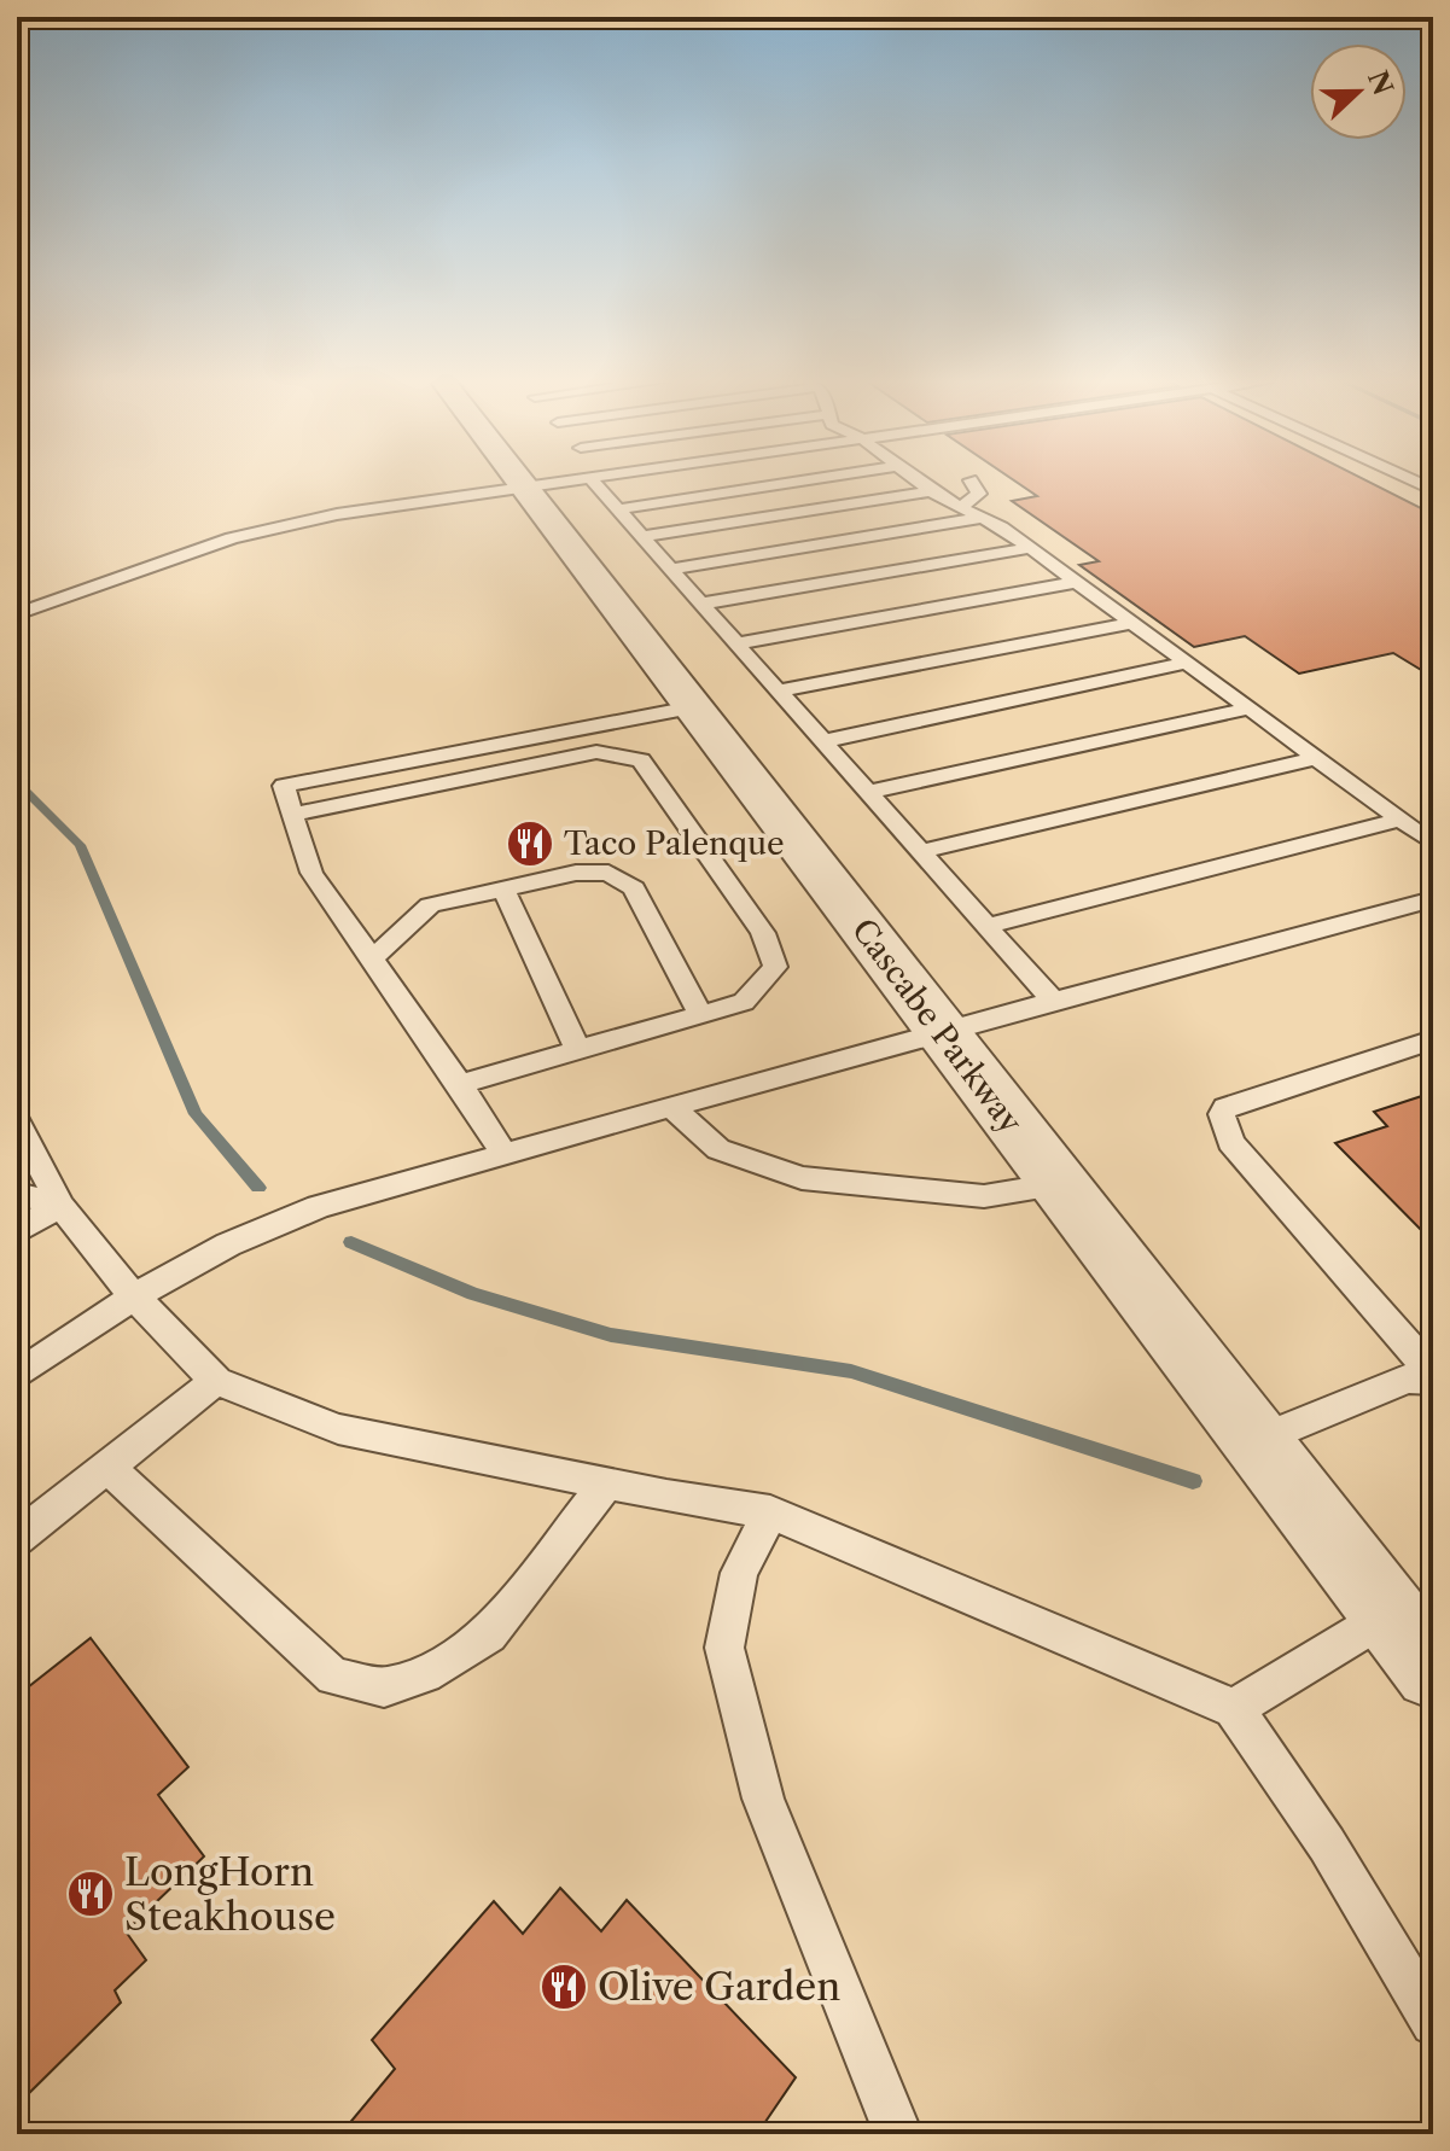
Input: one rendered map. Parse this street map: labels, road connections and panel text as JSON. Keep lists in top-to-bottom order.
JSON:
{
  "streets": {
    "street": ["Cascabe Parkway"]
  },
  "places": {
    "restaurant": ["Taco Palenque", "LongHorn Steakhouse", "Olive Garden"]
  },
  "north": "right"
}
